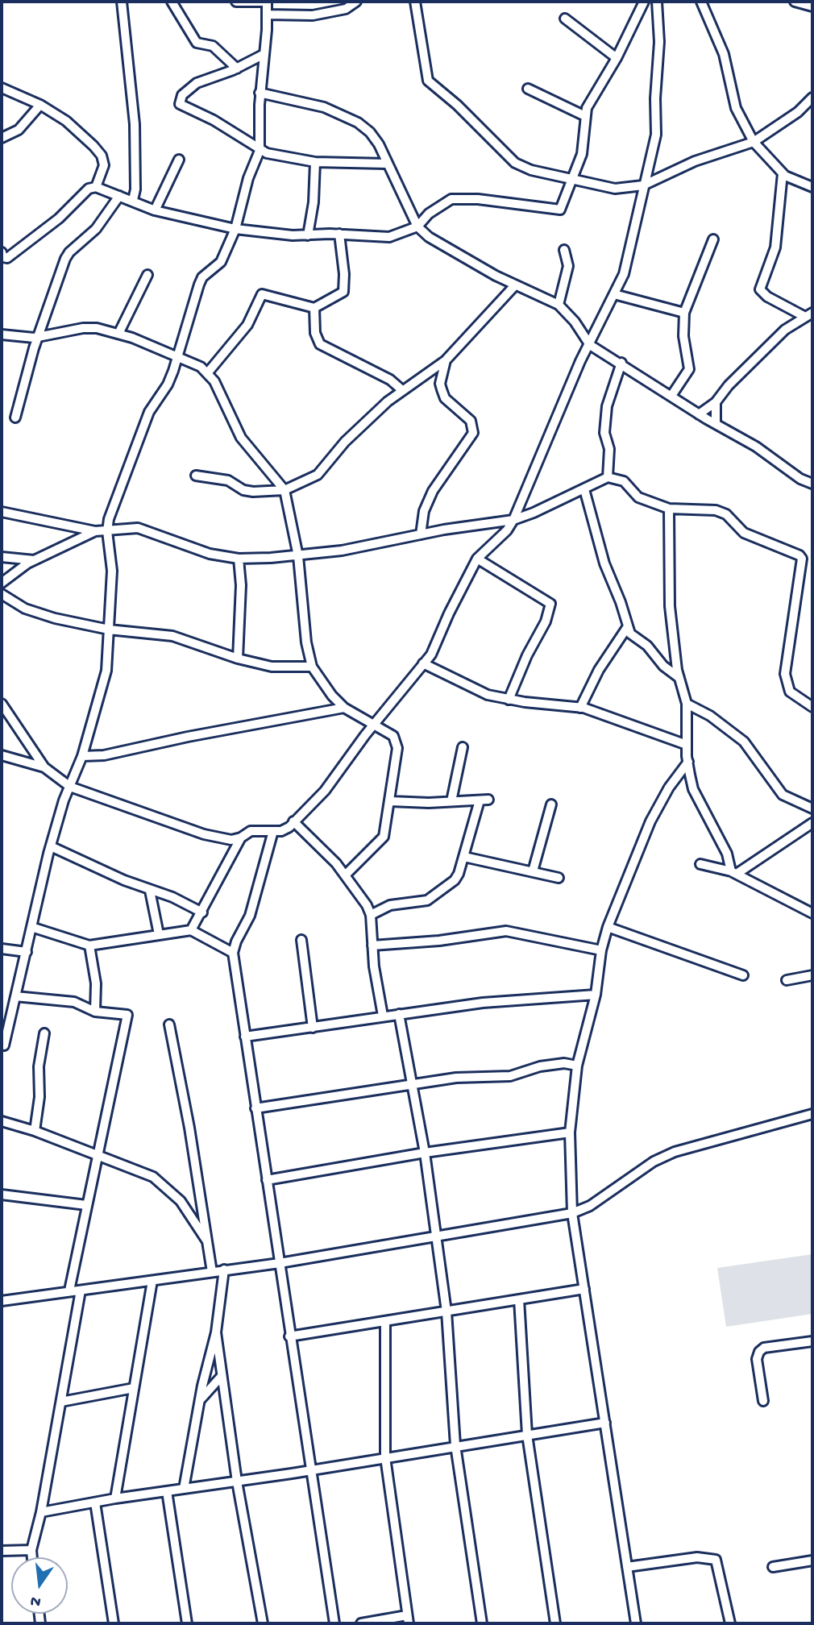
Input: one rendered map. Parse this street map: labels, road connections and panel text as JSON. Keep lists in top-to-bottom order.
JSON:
{
  "north": "bottom"
}
